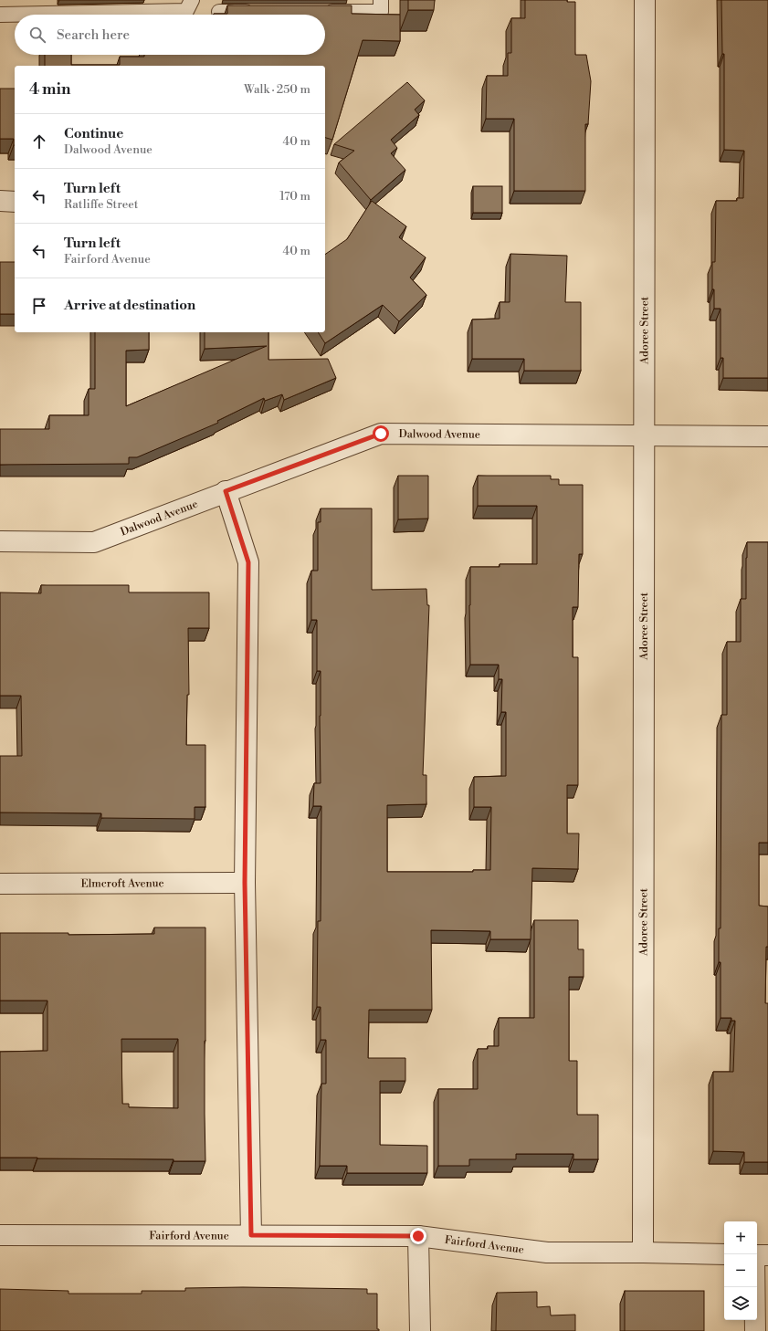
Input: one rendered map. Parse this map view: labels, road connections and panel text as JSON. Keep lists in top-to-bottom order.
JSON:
{
  "streets": {
    "street": [
      "Adoree Street",
      "Dalwood Avenue",
      "Elmcroft Avenue",
      "Fairford Avenue"
    ]
  },
  "crossings": [
    ["Adoree Street", "Dalwood Avenue"],
    ["Adoree Street", "Fairford Avenue"]
  ],
  "page": {
    "search": "Search here",
    "heading": ["4 min", "Walk · 250 m"],
    "list": [
      ["Continue", "Dalwood Avenue", "40 m"],
      ["Turn left", "Ratliffe Street", "170 m"],
      ["Turn left", "Fairford Avenue", "40 m"],
      "Arrive at destination"
    ],
    "map_buttons": ["+", "−"]
  }
}
